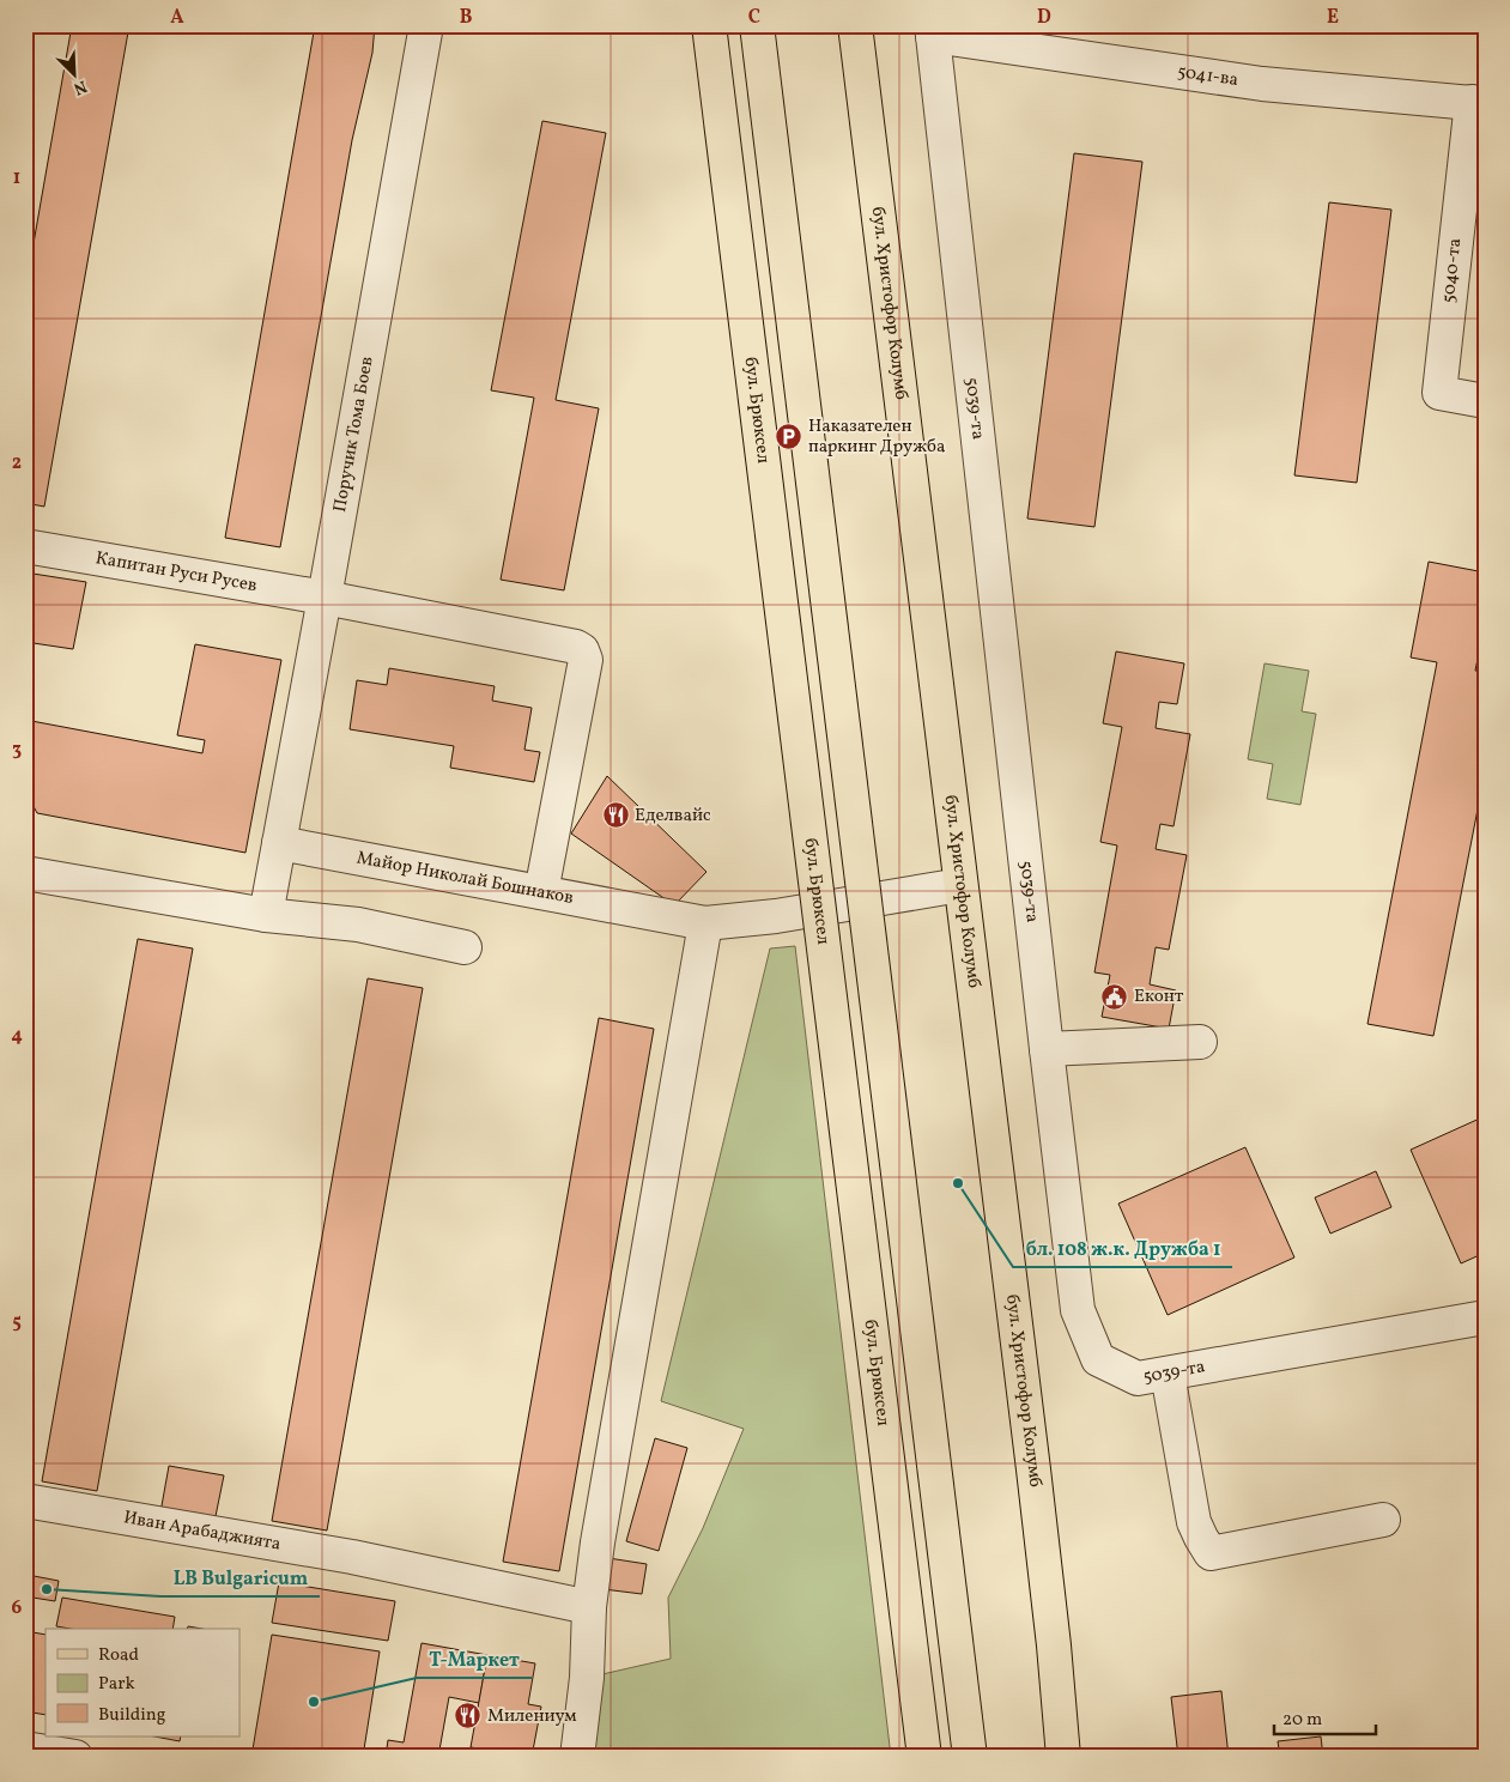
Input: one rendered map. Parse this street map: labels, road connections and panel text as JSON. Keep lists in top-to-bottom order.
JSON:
{
  "streets": {
    "main road": ["бул. Христофор Колумб", "бул. Брюксел"],
    "street": [
      "5041-ва",
      "5040-та",
      "5039-та",
      "Поручик Тома Боев",
      "Капитан Руси Русев",
      "Майор Николай Бошнаков",
      "Иван Арабаджията"
    ]
  },
  "crossings": [
    ["5041-ва", "5040-та"],
    ["5041-ва", "5039-та"],
    ["бул. Христофор Колумб", "Майор Николай Бошнаков"],
    ["Поручик Тома Боев", "Капитан Руси Русев"],
    ["Поручик Тома Боев", "Майор Николай Бошнаков"],
    ["Капитан Руси Русев", "Майор Николай Бошнаков"]
  ],
  "places": {
    "parking": ["Наказателен паркинг Дружба"],
    "restaurant": ["Еделвайс", "Милениум"],
    "public building": ["Еконт"],
    "other": ["бл. 108 ж.к. Дружба 1", "LB Bulgaricum", "Т-Маркет"]
  },
  "legend": ["Road", "Park", "Building"],
  "scale_bar": "20 m",
  "north": "bottom right",
  "grid": {
    "columns": [
      "A",
      "B",
      "C",
      "D",
      "E"
    ],
    "rows": [
      "1",
      "2",
      "3",
      "4",
      "5",
      "6"
    ]
  }
}
